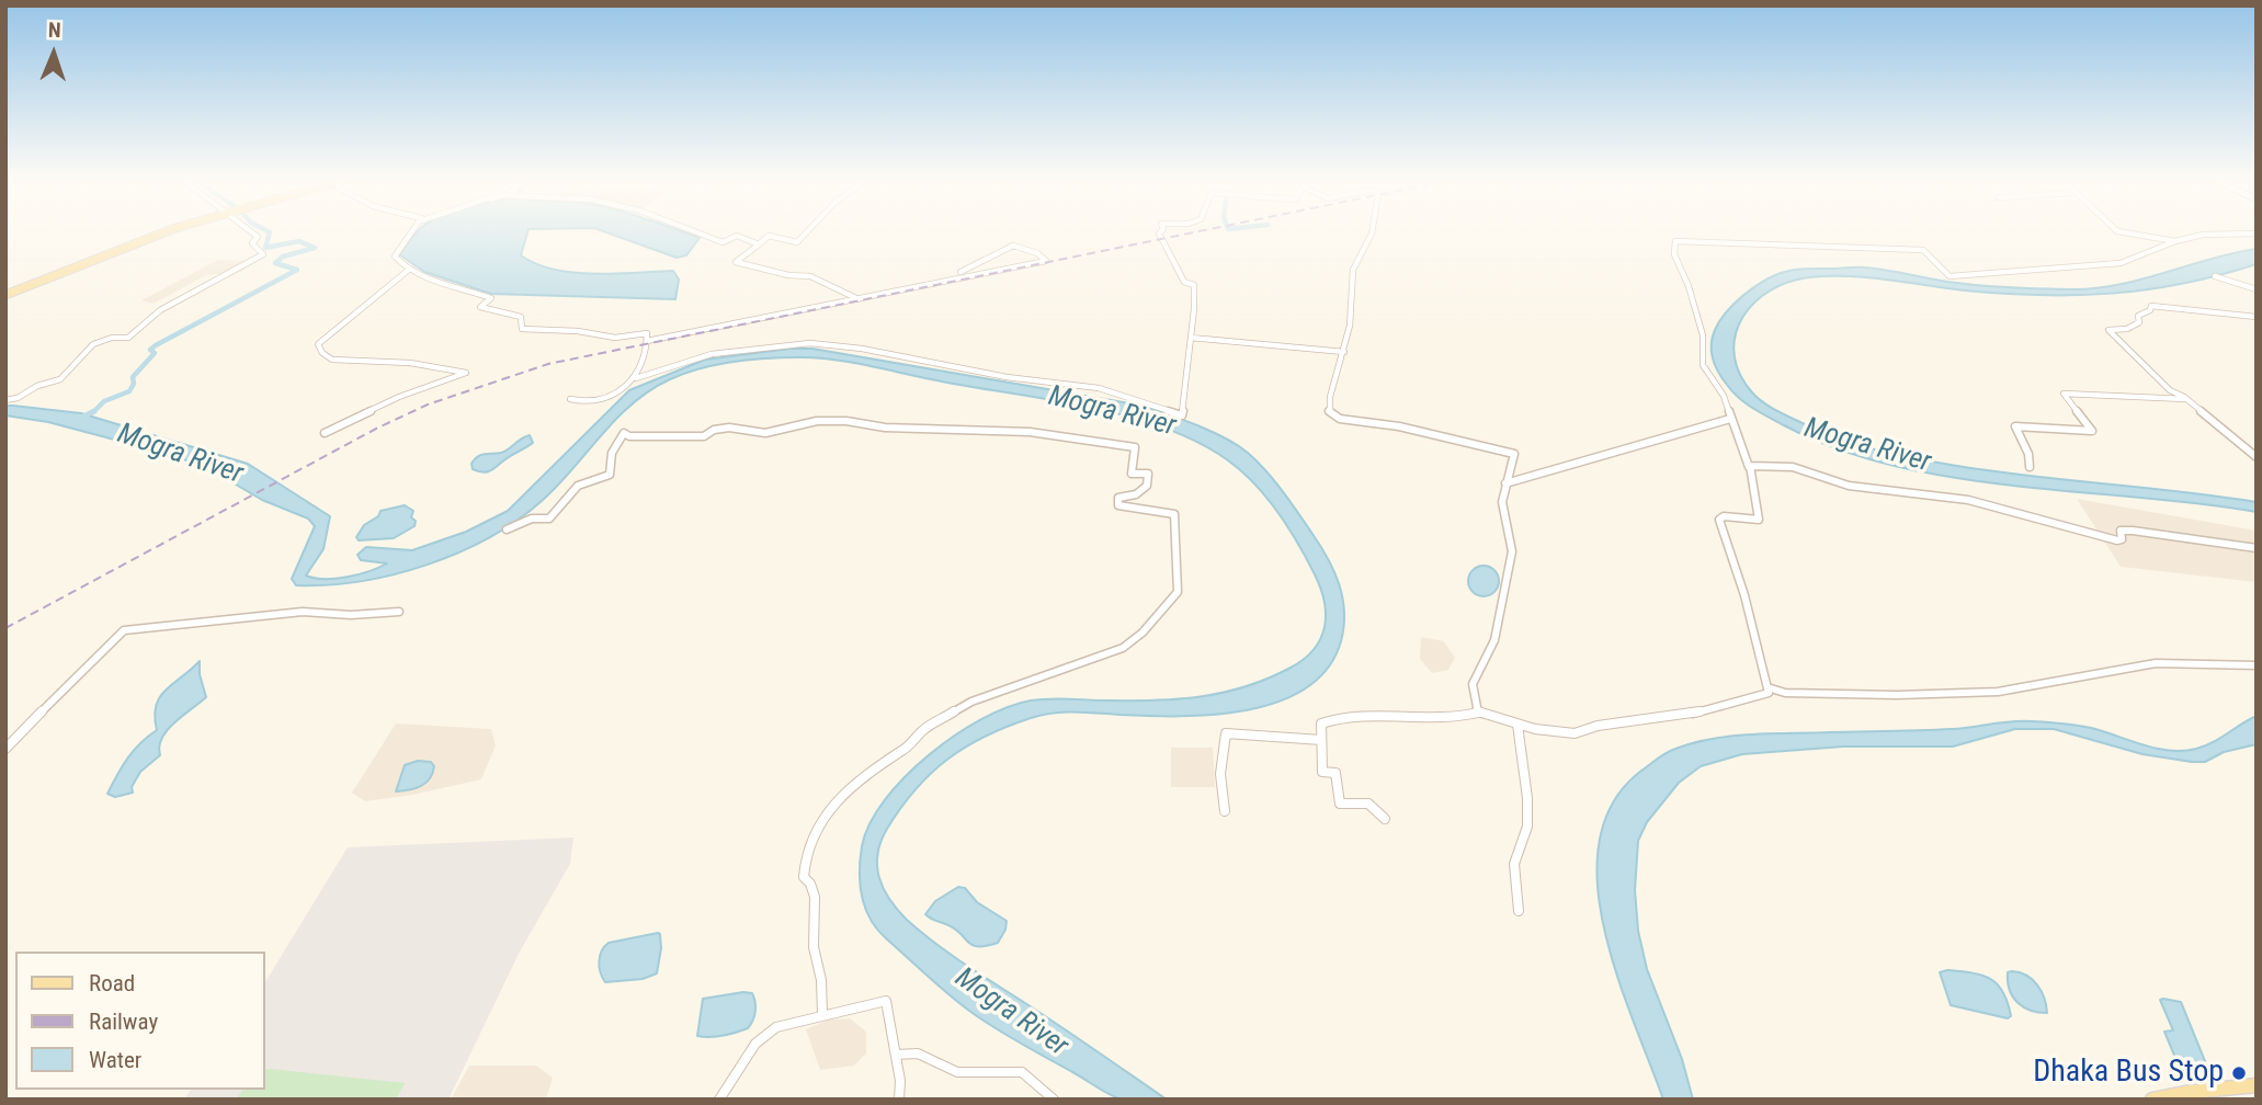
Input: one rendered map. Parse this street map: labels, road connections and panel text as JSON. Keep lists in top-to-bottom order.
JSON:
{
  "water": ["Mogra River"],
  "places": ["Dhaka Bus Stop"],
  "legend": ["Road", "Railway", "Water"],
  "north": "top"
}
